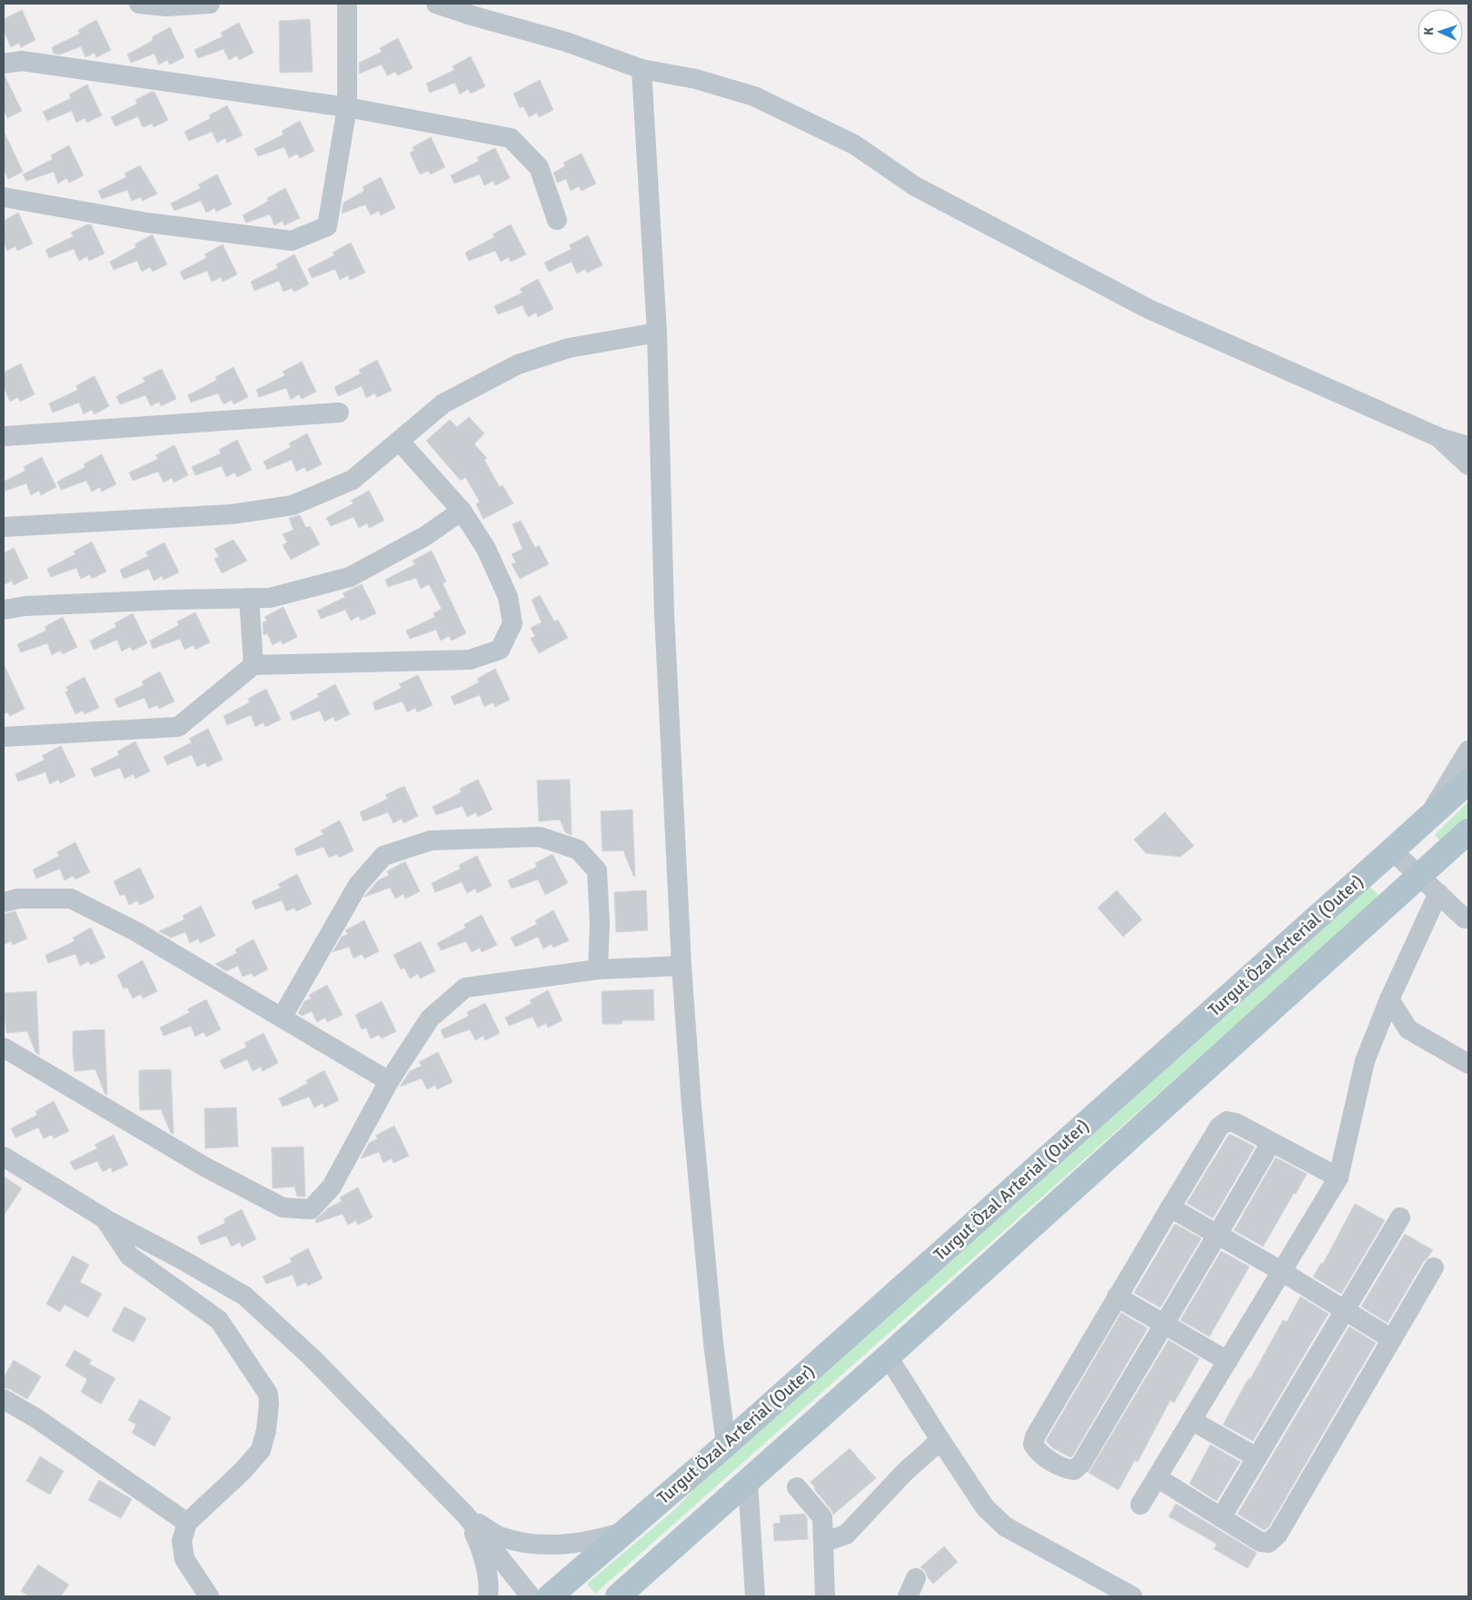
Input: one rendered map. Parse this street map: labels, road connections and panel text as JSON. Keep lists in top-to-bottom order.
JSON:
{
  "streets": {
    "main road": ["Turgut Özal Arterial (Outer)"]
  },
  "north": "left"
}
